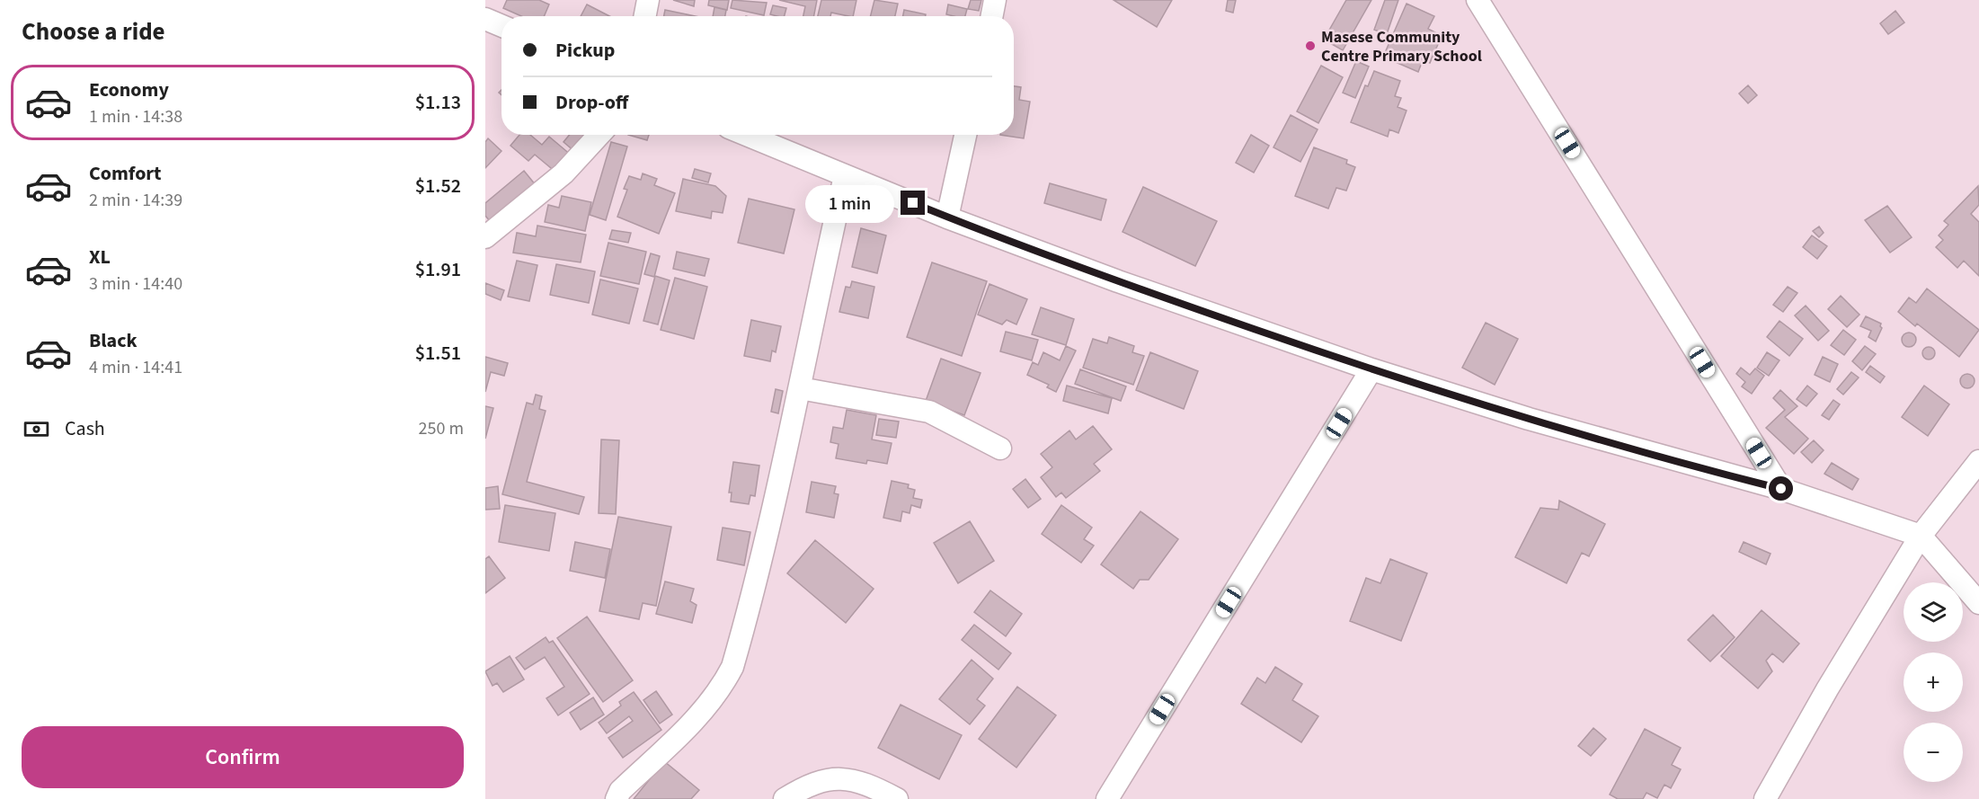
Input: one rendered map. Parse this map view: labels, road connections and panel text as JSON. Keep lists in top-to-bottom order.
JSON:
{
  "places": ["Masese Community Centre Primary School"],
  "page": {
    "heading": "Choose a ride",
    "banner": ["Pickup", "Drop-off"],
    "list": [
      {
        "name": "Economy",
        "note": "1 min · 14:38",
        "value": "$1.13"
      },
      {
        "name": "Comfort",
        "note": "2 min · 14:39",
        "value": "$1.52"
      },
      {
        "name": "XL",
        "note": "3 min · 14:40",
        "value": "$1.91"
      },
      {
        "name": "Black",
        "note": "4 min · 14:41",
        "value": "$1.51"
      }
    ],
    "bubble": "1 min",
    "pay": ["Cash", "250 m"],
    "map_buttons": ["+", "−"],
    "buttons": "Confirm"
  }
}
